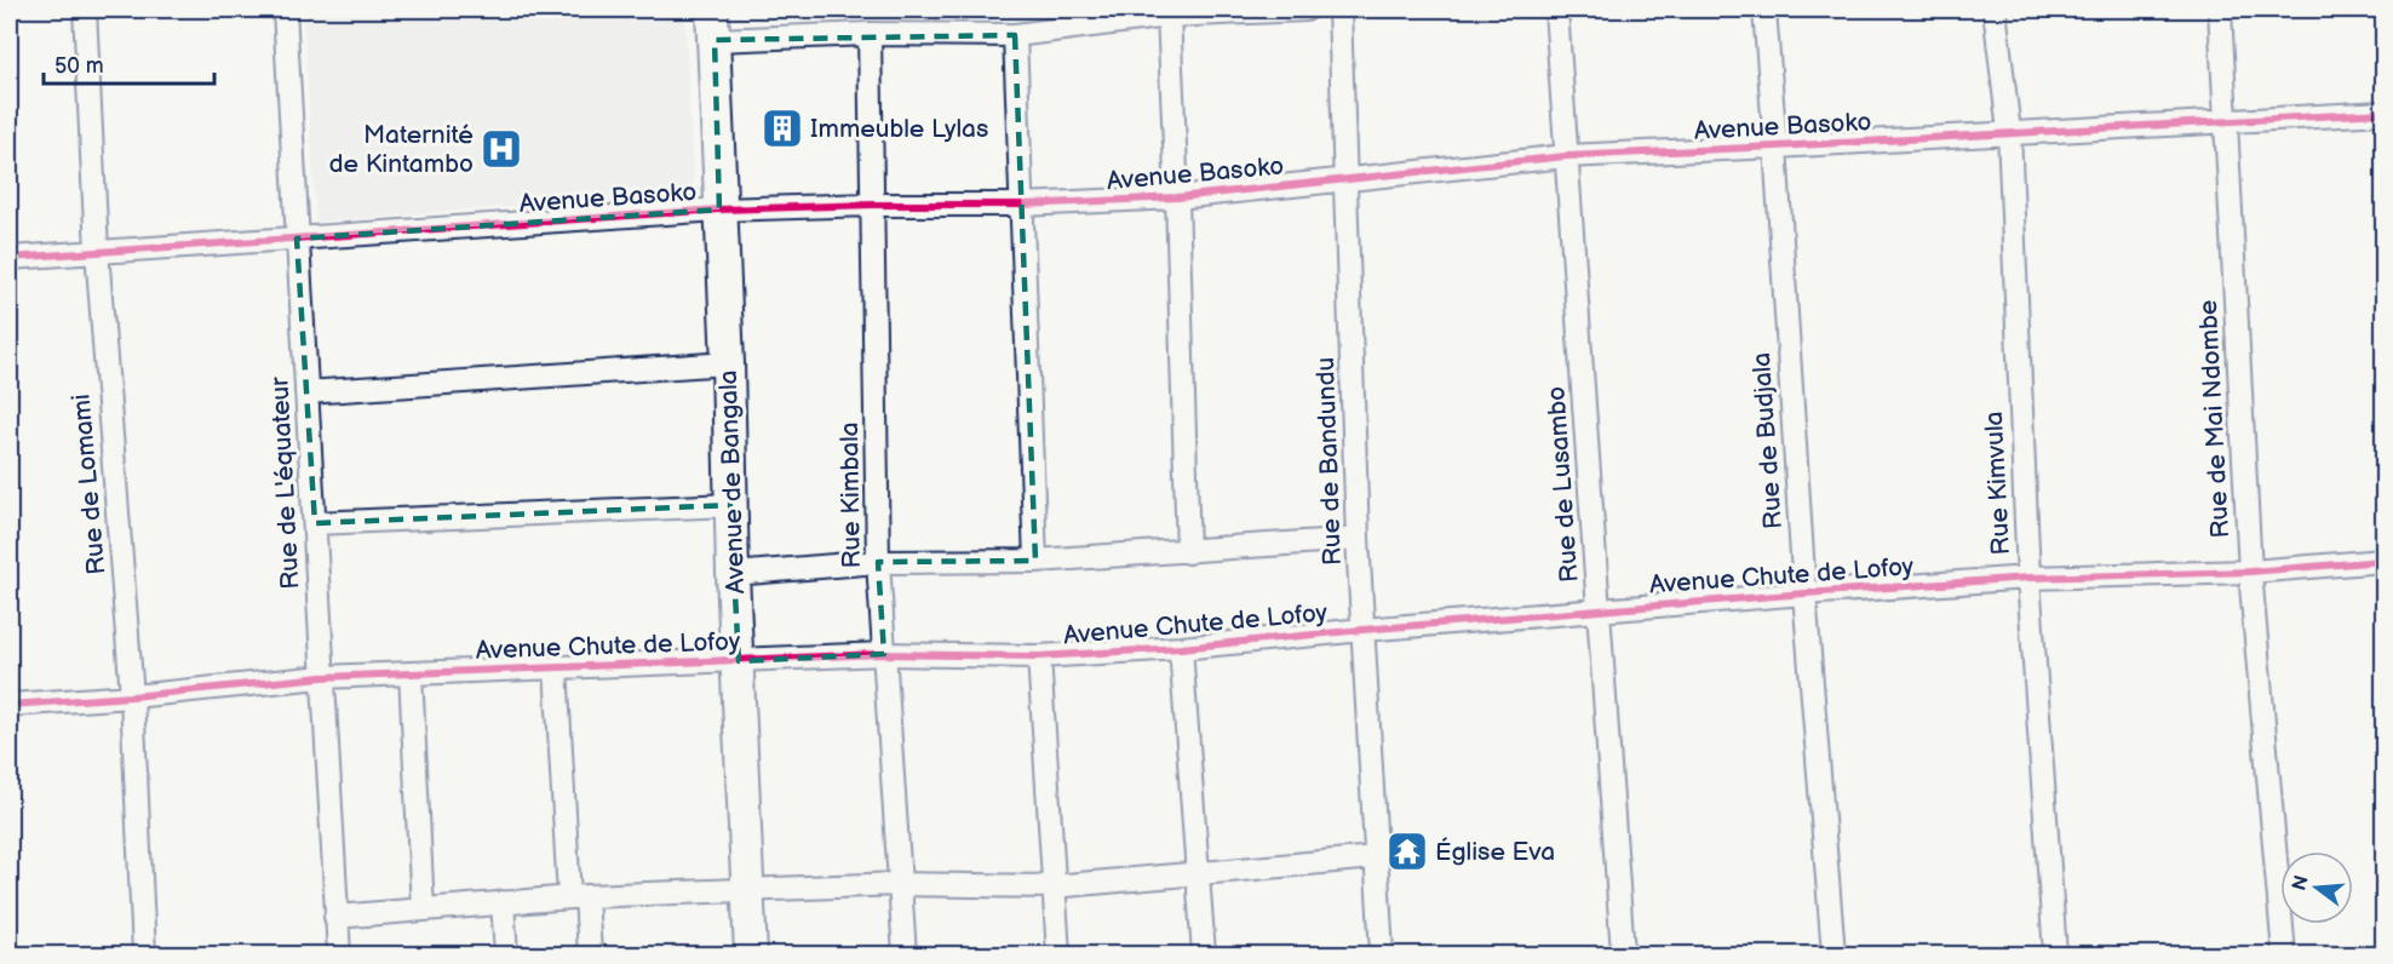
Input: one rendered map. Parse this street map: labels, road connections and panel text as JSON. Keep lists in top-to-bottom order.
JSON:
{
  "streets": {
    "main road": ["Avenue de Bangala"],
    "street": [
      "Avenue Basoko",
      "Rue de Mai Ndombe",
      "Rue de Budjala",
      "Rue de Bandundu",
      "Rue de L'équateur",
      "Rue Kimvula",
      "Rue de Lomami",
      "Rue de Lusambo",
      "Rue Kimbala",
      "Avenue Chute de Lofoy"
    ]
  },
  "crossings": [
    ["Avenue Basoko", "Rue de Mai Ndombe"],
    ["Avenue Basoko", "Rue de Budjala"],
    ["Avenue Basoko", "Rue de Bandundu"],
    ["Avenue Basoko", "Avenue de Bangala"],
    ["Avenue Basoko", "Rue de L'équateur"],
    ["Avenue Basoko", "Rue Kimvula"],
    ["Avenue Basoko", "Rue de Lomami"],
    ["Avenue Basoko", "Rue de Lusambo"],
    ["Avenue Basoko", "Rue Kimbala"],
    ["Rue de Mai Ndombe", "Avenue Chute de Lofoy"],
    ["Rue de Budjala", "Avenue Chute de Lofoy"],
    ["Rue de Bandundu", "Avenue Chute de Lofoy"],
    ["Avenue de Bangala", "Avenue Chute de Lofoy"],
    ["Rue de L'équateur", "Avenue Chute de Lofoy"],
    ["Rue Kimvula", "Avenue Chute de Lofoy"],
    ["Rue de Lomami", "Avenue Chute de Lofoy"],
    ["Rue de Lusambo", "Avenue Chute de Lofoy"],
    ["Rue Kimbala", "Avenue Chute de Lofoy"]
  ],
  "places": {
    "building": ["Immeuble Lylas"],
    "hospital": ["Maternité de Kintambo"],
    "temple": ["Église Eva"]
  },
  "scale_bar": "50 m",
  "north": "left"
}
